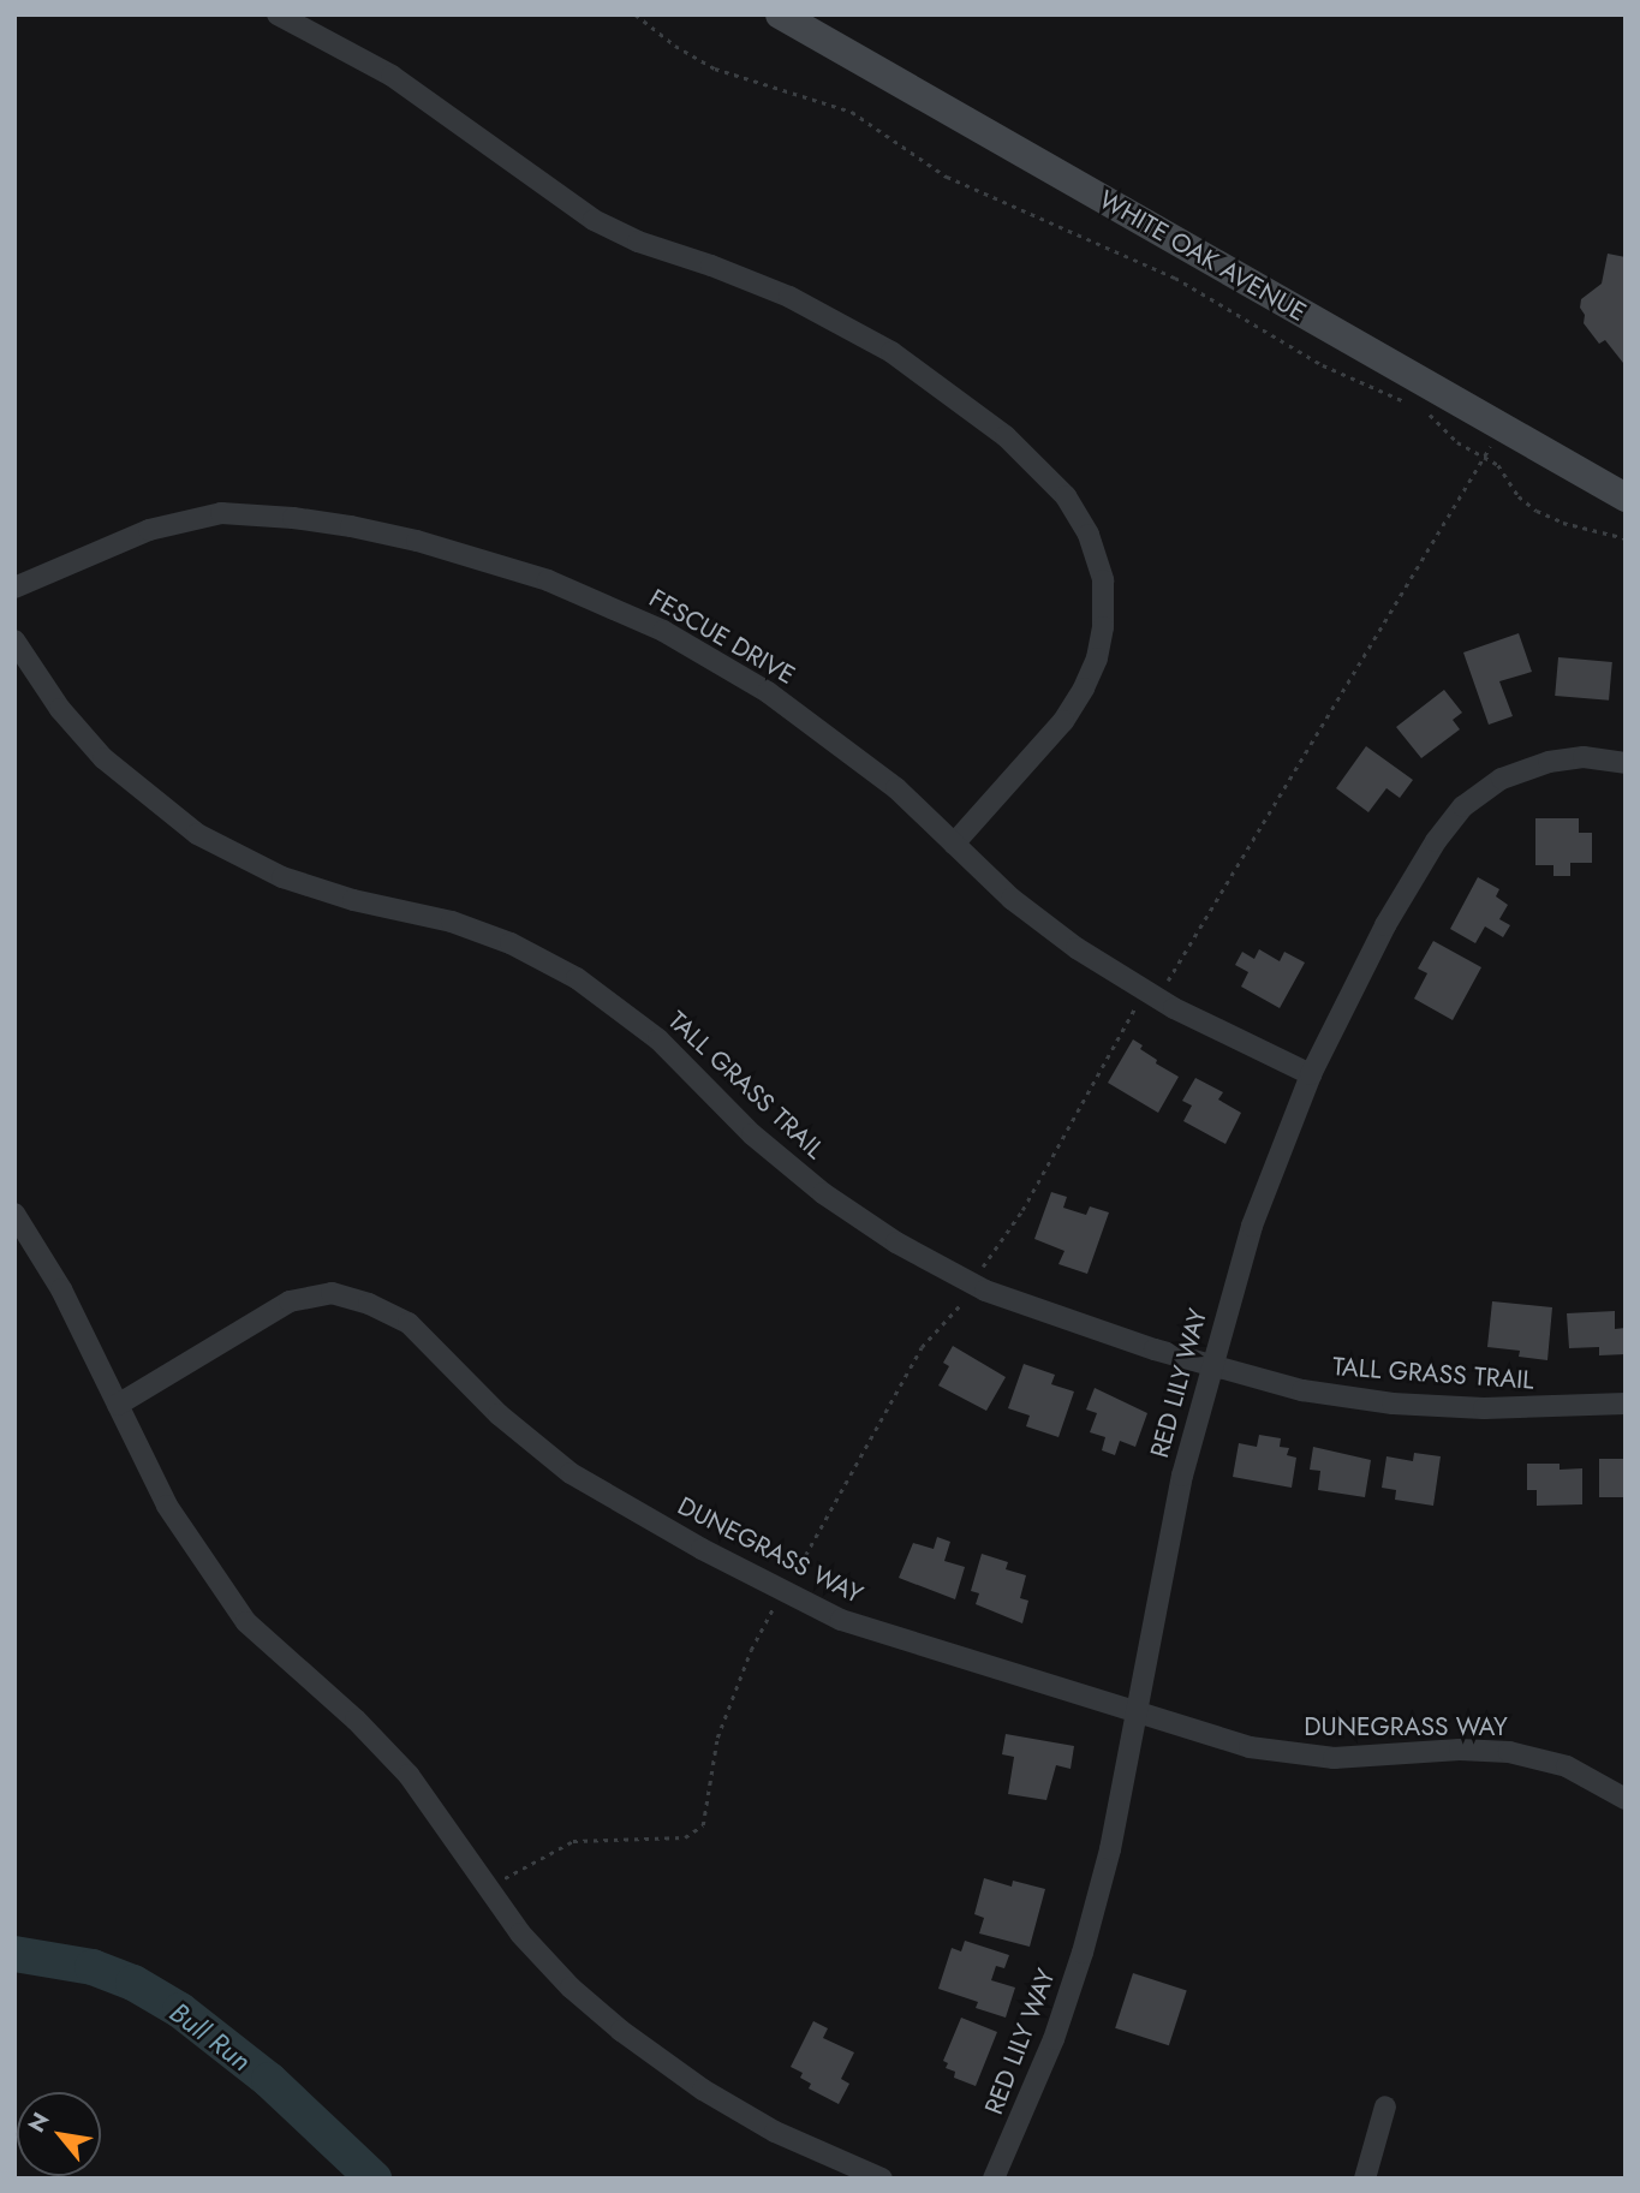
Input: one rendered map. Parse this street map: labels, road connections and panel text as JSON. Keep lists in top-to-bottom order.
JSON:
{
  "streets": {
    "street": [
      "WHITE OAK AVENUE",
      "FESCUE DRIVE",
      "TALL GRASS TRAIL",
      "RED LILY WAY",
      "DUNEGRASS WAY"
    ]
  },
  "crossings": [
    ["FESCUE DRIVE", "RED LILY WAY"],
    ["TALL GRASS TRAIL", "RED LILY WAY"],
    ["RED LILY WAY", "DUNEGRASS WAY"]
  ],
  "water": ["Bull Run"],
  "north": "top left"
}
